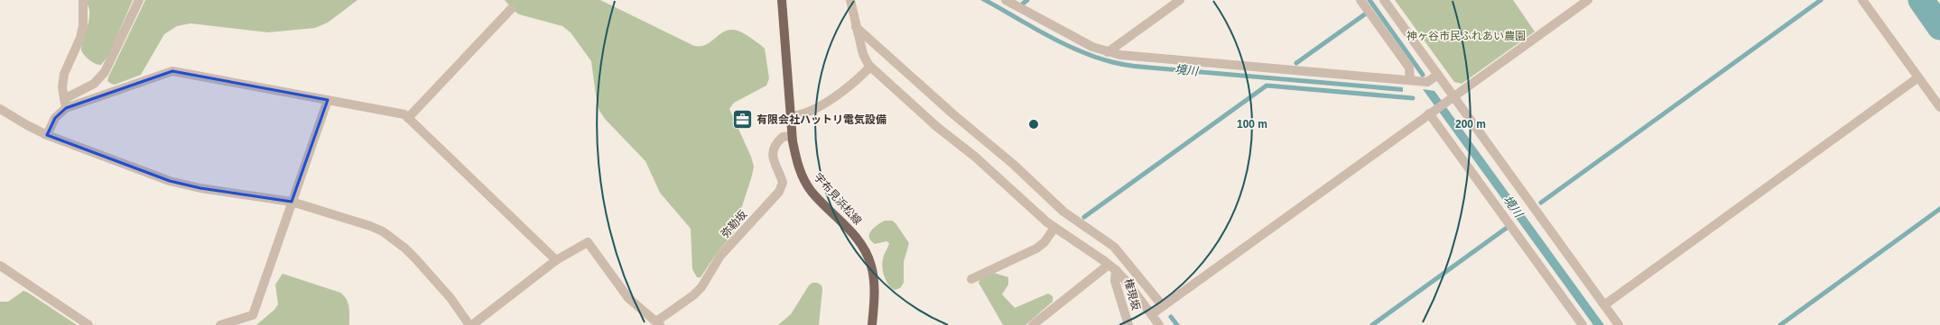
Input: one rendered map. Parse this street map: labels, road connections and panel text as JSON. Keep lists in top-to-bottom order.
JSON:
{
  "streets": {
    "main road": ["宇布見浜松線"],
    "street": ["弥勒坂", "権現坂"]
  },
  "crossings": [
    ["宇布見浜松線", "弥勒坂"]
  ],
  "water": ["境川"],
  "parks": ["神ヶ谷市民ふれあい農園"],
  "places": {
    "office": ["有限会社ハットリ電気設備"]
  },
  "rings": ["100 m", "200 m"]
}
